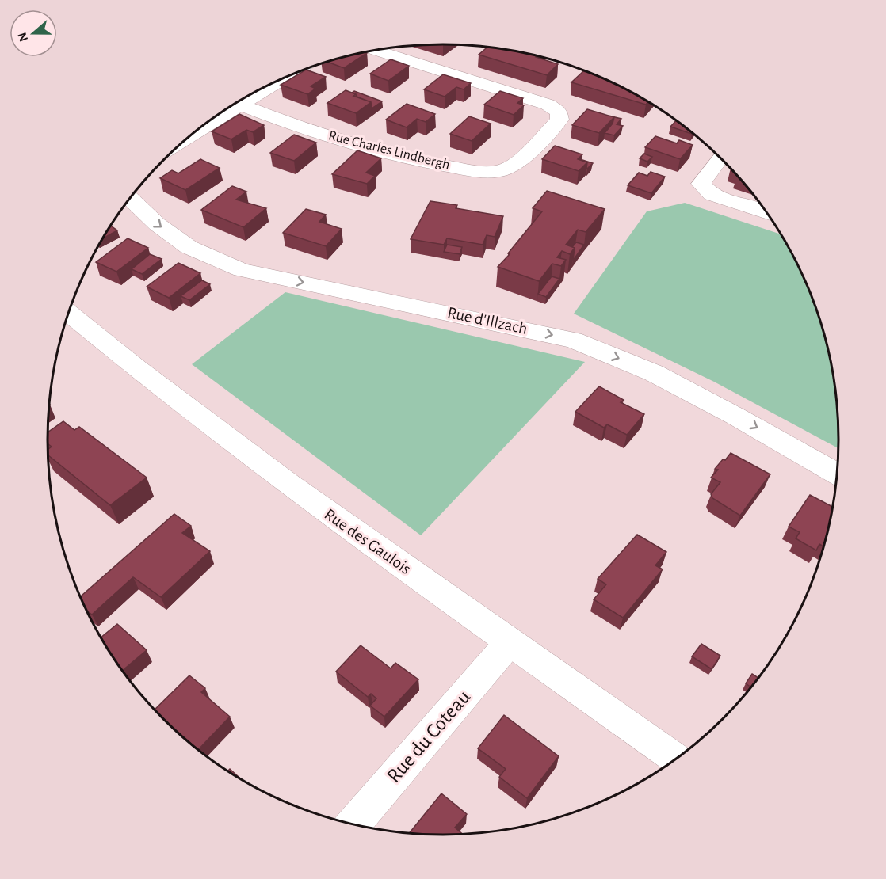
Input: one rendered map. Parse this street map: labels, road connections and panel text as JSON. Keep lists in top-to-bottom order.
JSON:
{
  "streets": {
    "street": [
      "Rue Charles Lindbergh",
      "Rue d'Illzach",
      "Rue des Gaulois",
      "Rue du Coteau"
    ]
  },
  "crossings": [
    ["Rue des Gaulois", "Rue du Coteau"]
  ],
  "one_way": ["Rue d'Illzach"],
  "north": "left"
}
